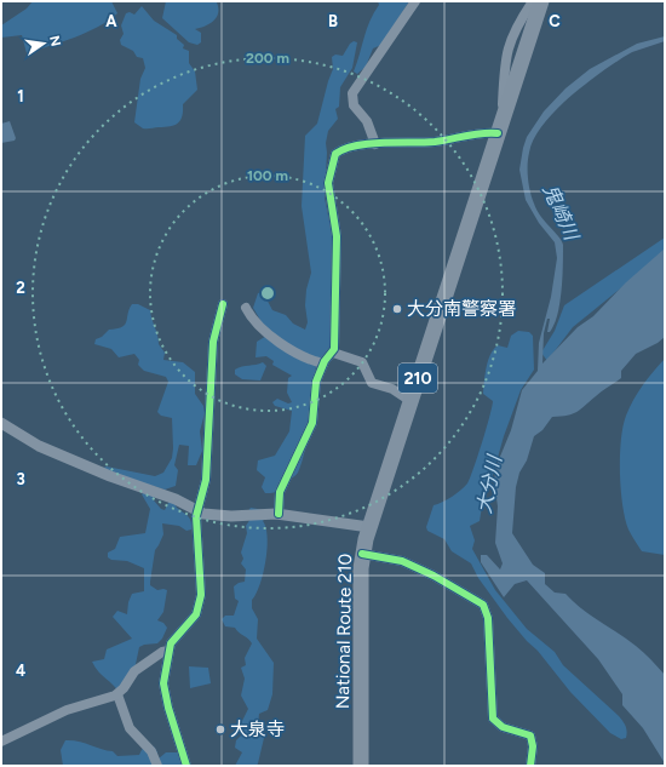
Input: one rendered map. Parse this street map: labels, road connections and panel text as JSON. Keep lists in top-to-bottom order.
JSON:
{
  "streets": {
    "highway": ["210", "National Route 210"]
  },
  "water": ["鬼崎川", "大分川"],
  "places": ["大分南警察署", "大泉寺"],
  "north": "right",
  "grid": {
    "columns": ["A", "B", "C"],
    "rows": [
      "1",
      "2",
      "3",
      "4"
    ]
  },
  "rings": ["200 m", "100 m"]
}
